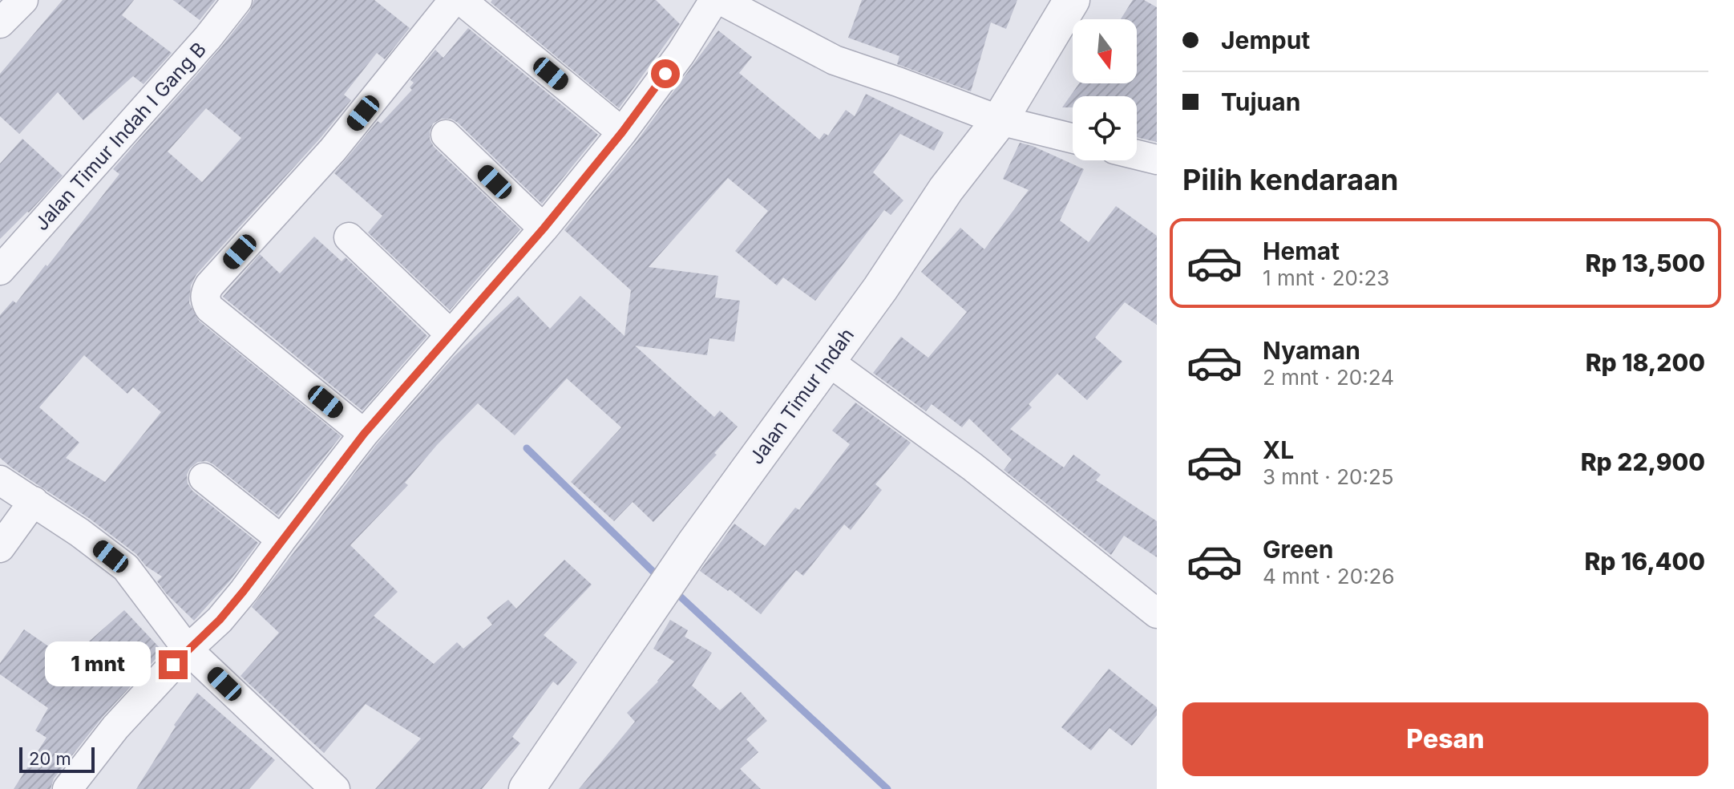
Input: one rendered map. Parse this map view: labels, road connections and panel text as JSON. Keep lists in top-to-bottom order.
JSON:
{
  "streets": {
    "street": ["Jalan Timur Indah I Gang B", "Jalan Timur Indah"]
  },
  "scale_bar": "20 m",
  "north": "bottom",
  "page": {
    "banner": ["Jemput", "Tujuan"],
    "heading": "Pilih kendaraan",
    "list": [
      {
        "name": "Hemat",
        "note": "1 mnt · 20:23",
        "value": "Rp 13,500"
      },
      {
        "name": "Nyaman",
        "note": "2 mnt · 20:24",
        "value": "Rp 18,200"
      },
      {
        "name": "XL",
        "note": "3 mnt · 20:25",
        "value": "Rp 22,900"
      },
      {
        "name": "Green",
        "note": "4 mnt · 20:26",
        "value": "Rp 16,400"
      }
    ],
    "bubble": "1 mnt",
    "buttons": "Pesan",
    "scale": "20 m"
  }
}
